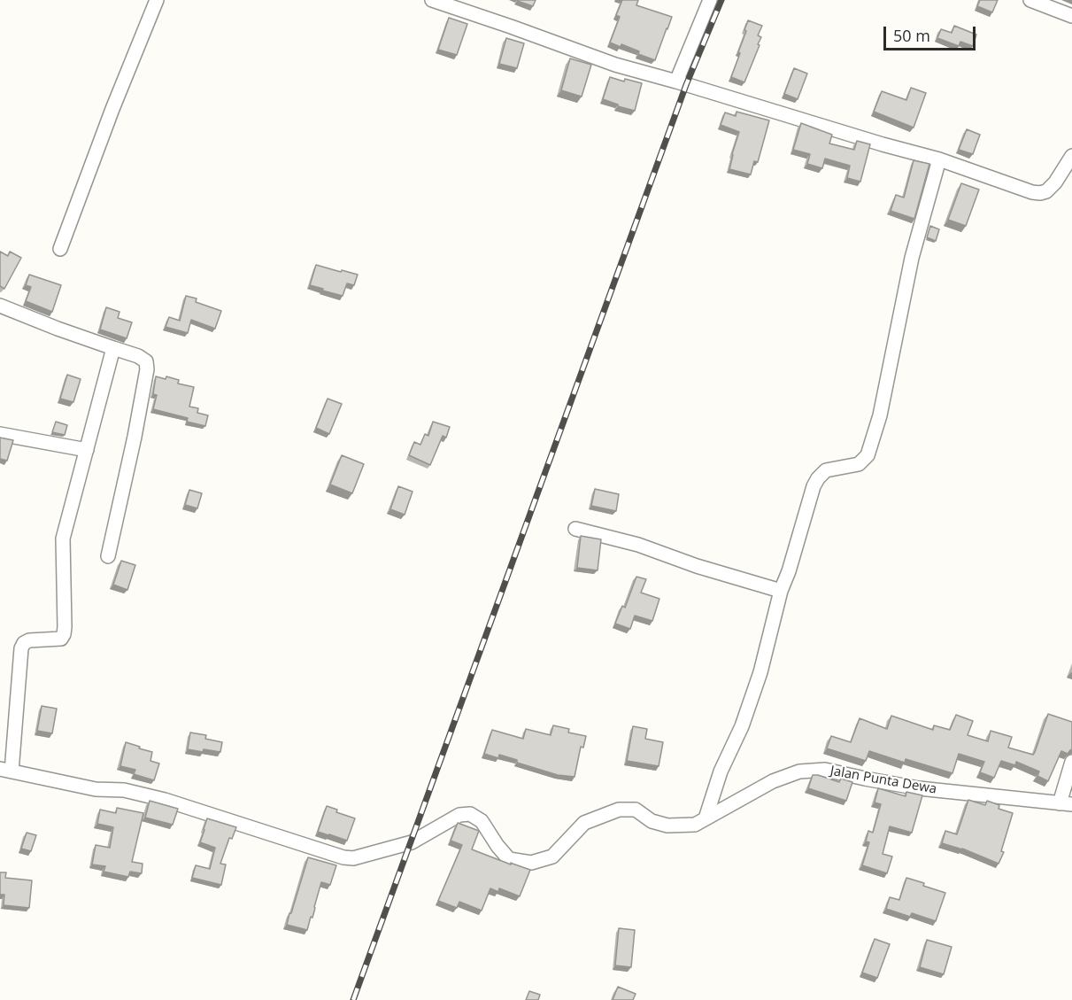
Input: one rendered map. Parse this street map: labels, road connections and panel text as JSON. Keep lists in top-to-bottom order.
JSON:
{
  "streets": {
    "street": ["Jalan Punta Dewa"]
  },
  "scale_bar": "50 m"
}
